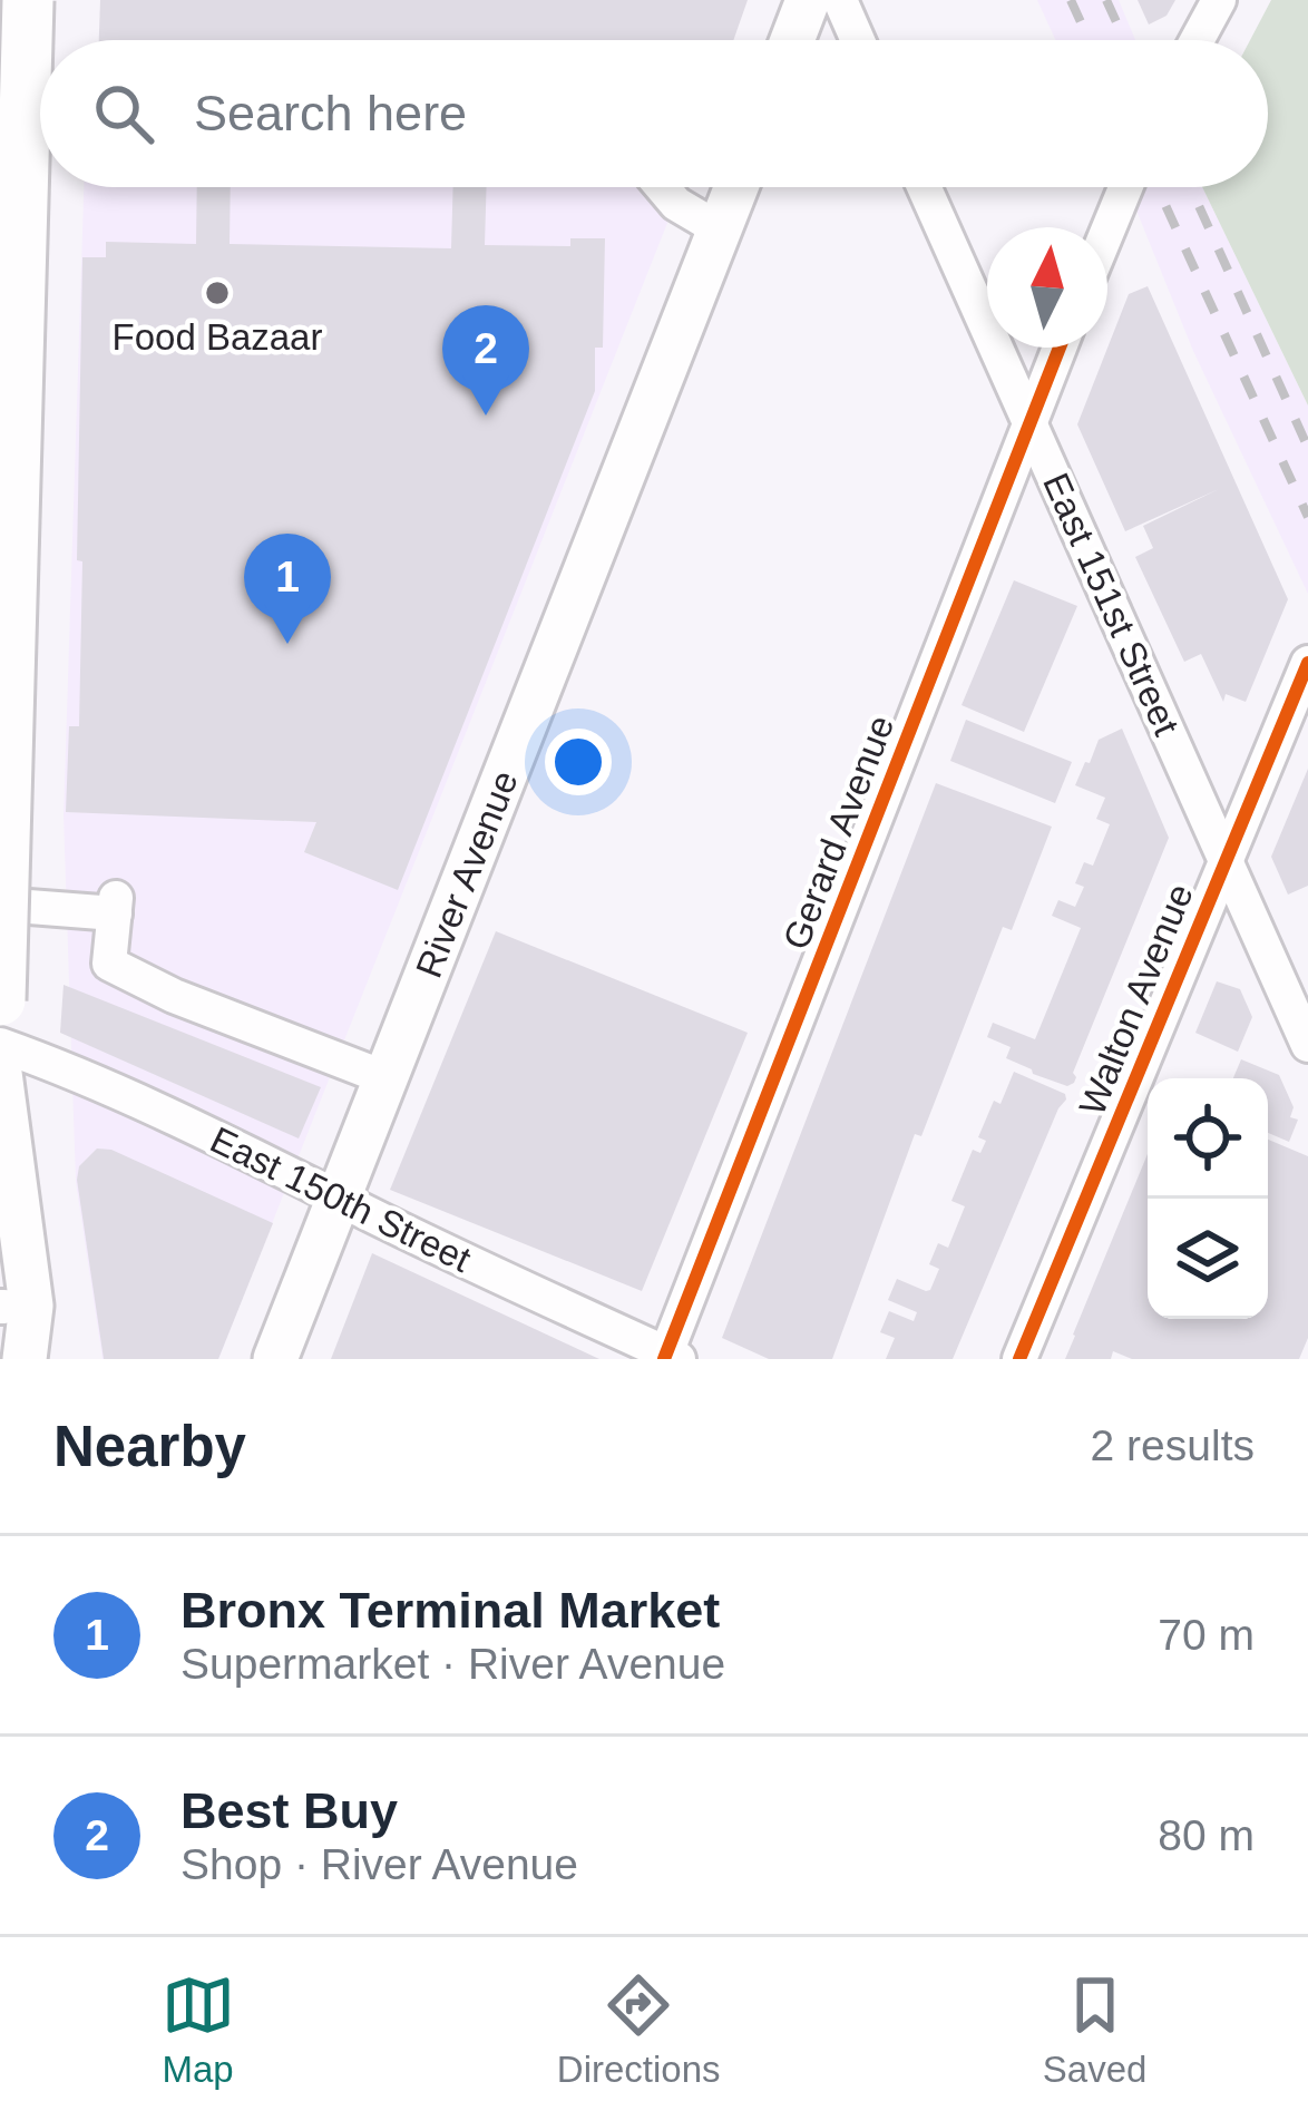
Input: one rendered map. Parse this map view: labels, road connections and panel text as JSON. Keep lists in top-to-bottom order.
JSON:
{
  "streets": {
    "main road": ["River Avenue"],
    "street": [
      "East 151st Street",
      "Gerard Avenue",
      "Walton Avenue",
      "East 150th Street"
    ]
  },
  "crossings": [
    ["East 151st Street", "Gerard Avenue"],
    ["East 151st Street", "Walton Avenue"],
    ["Gerard Avenue", "East 150th Street"],
    ["River Avenue", "East 150th Street"]
  ],
  "places": ["Food Bazaar"],
  "north": "top",
  "page": {
    "search": "Search here",
    "pins": ["2", "1"],
    "heading": ["Nearby", "2 results"],
    "list": [
      {
        "mark": "1",
        "name": "Bronx Terminal Market",
        "note": "Supermarket · River Avenue",
        "value": "70 m"
      },
      {
        "mark": "2",
        "name": "Best Buy",
        "note": "Shop · River Avenue",
        "value": "80 m"
      }
    ],
    "nav": ["Map", "Directions", "Saved"]
  }
}
